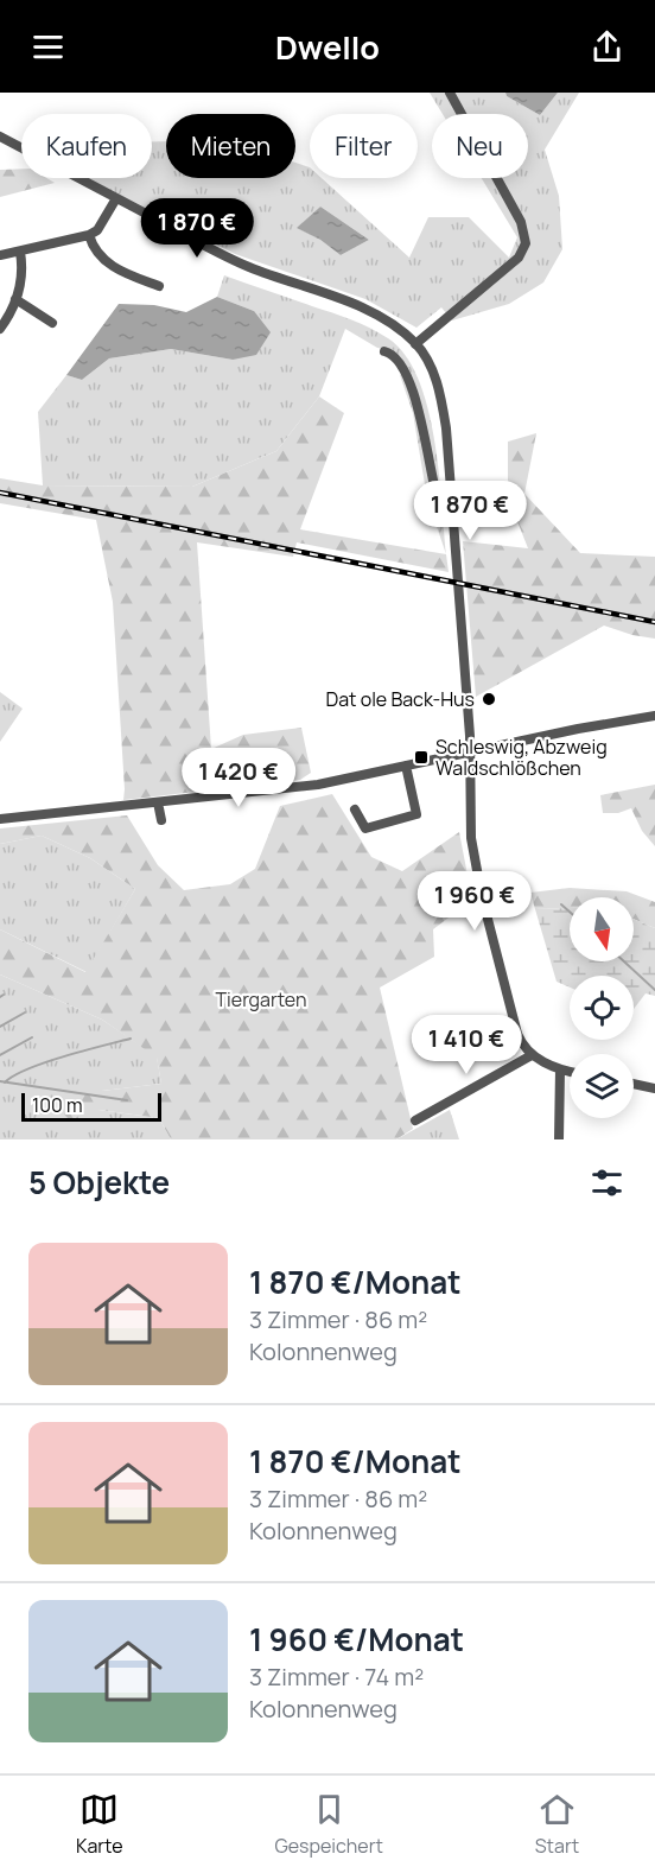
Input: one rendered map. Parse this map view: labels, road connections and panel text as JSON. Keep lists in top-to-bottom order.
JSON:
{
  "parks": ["Tiergarten"],
  "places": {
    "other": ["Dat ole Back-Hus"],
    "transit": ["Schleswig, Abzweig Waldschlößchen"]
  },
  "scale_bar": "100 m",
  "north": "bottom",
  "page": {
    "header": "Dwello",
    "chip": [
      "Kaufen",
      "Mieten",
      "Filter",
      "Neu"
    ],
    "price": [
      "1 870 €",
      "1 870 €",
      "1 420 €",
      "1 960 €",
      "1 410 €"
    ],
    "scale": "100 m",
    "heading": "5 Objekte",
    "list": [
      {
        "name": "1 870 €/Monat",
        "note": "3 Zimmer · 86 m² · Kolonnenweg"
      },
      {
        "name": "1 870 €/Monat",
        "note": "3 Zimmer · 86 m² · Kolonnenweg"
      },
      {
        "name": "1 960 €/Monat",
        "note": "3 Zimmer · 74 m² · Kolonnenweg"
      }
    ],
    "tabs": ["Karte", "Gespeichert", "Start"]
  }
}
